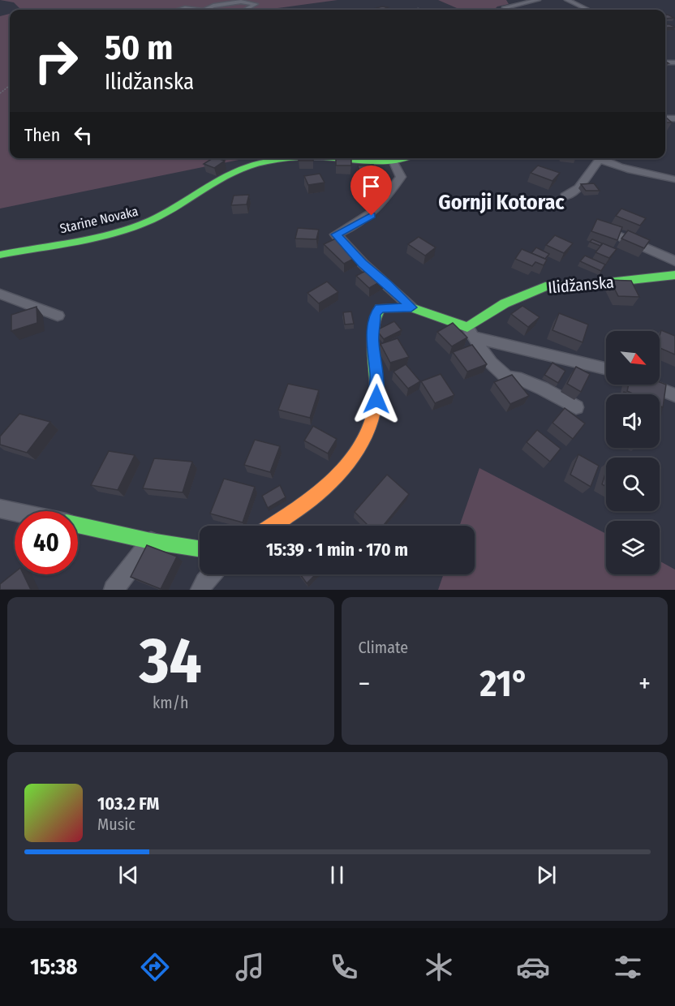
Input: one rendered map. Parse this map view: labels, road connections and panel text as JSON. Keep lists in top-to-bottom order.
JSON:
{
  "streets": {
    "street": ["Starine Novaka", "Ilidžanska"]
  },
  "districts": ["Gornji Kotorac"],
  "north": "bottom right",
  "page": {
    "turn": ["50 m", "Ilidžanska"],
    "then": "Then",
    "limit": "40",
    "trip": "15:39 · 1 min · 170 m",
    "tile": [
      ["34", "km/h"],
      "Climate"
    ],
    "heat": ["−", "21°", "+"],
    "song": ["103.2 FM", "Music"],
    "tabs": "15:38"
  }
}
